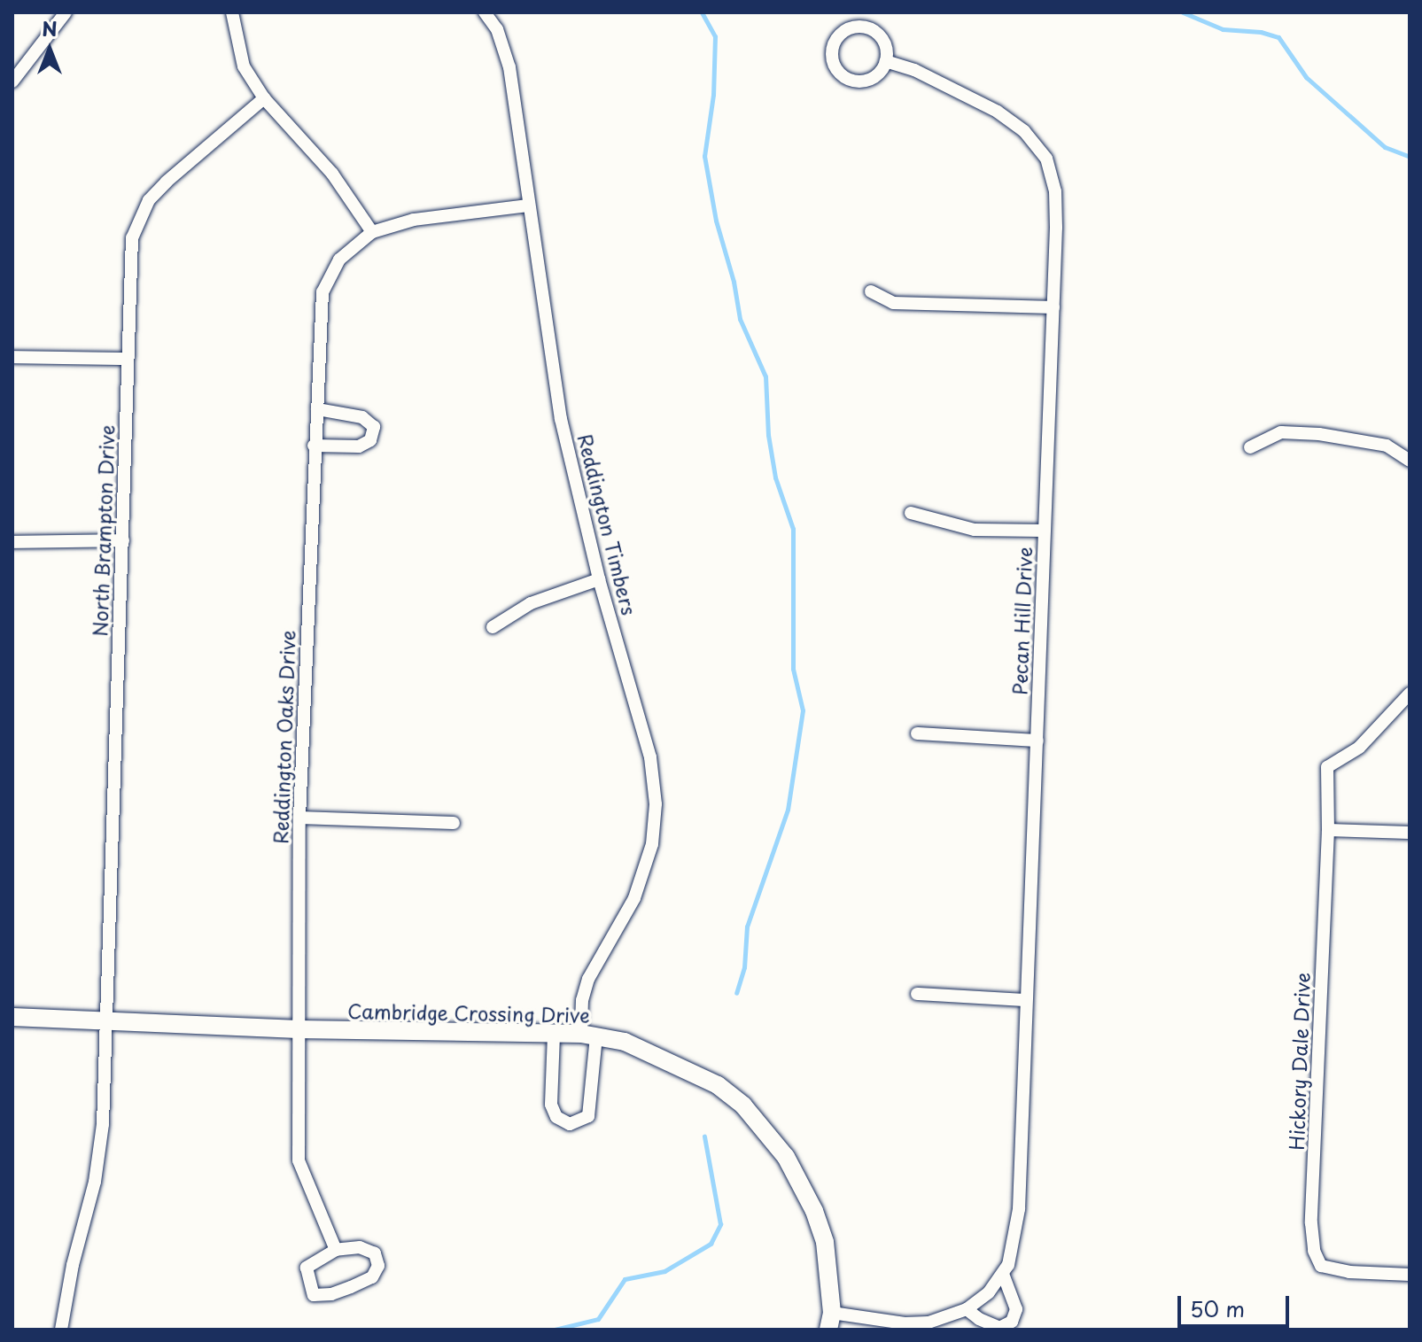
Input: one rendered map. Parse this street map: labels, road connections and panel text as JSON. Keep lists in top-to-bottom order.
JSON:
{
  "streets": {
    "street": [
      "Reddington Timbers",
      "North Brampton Drive",
      "Pecan Hill Drive",
      "Reddington Oaks Drive",
      "Cambridge Crossing Drive",
      "Hickory Dale Drive"
    ]
  },
  "crossings": [
    ["Reddington Timbers", "Reddington Oaks Drive"],
    ["Reddington Timbers", "Cambridge Crossing Drive"],
    ["North Brampton Drive", "Cambridge Crossing Drive"],
    ["Pecan Hill Drive", "Cambridge Crossing Drive"],
    ["Reddington Oaks Drive", "Cambridge Crossing Drive"]
  ],
  "scale_bar": "50 m",
  "north": "top"
}
